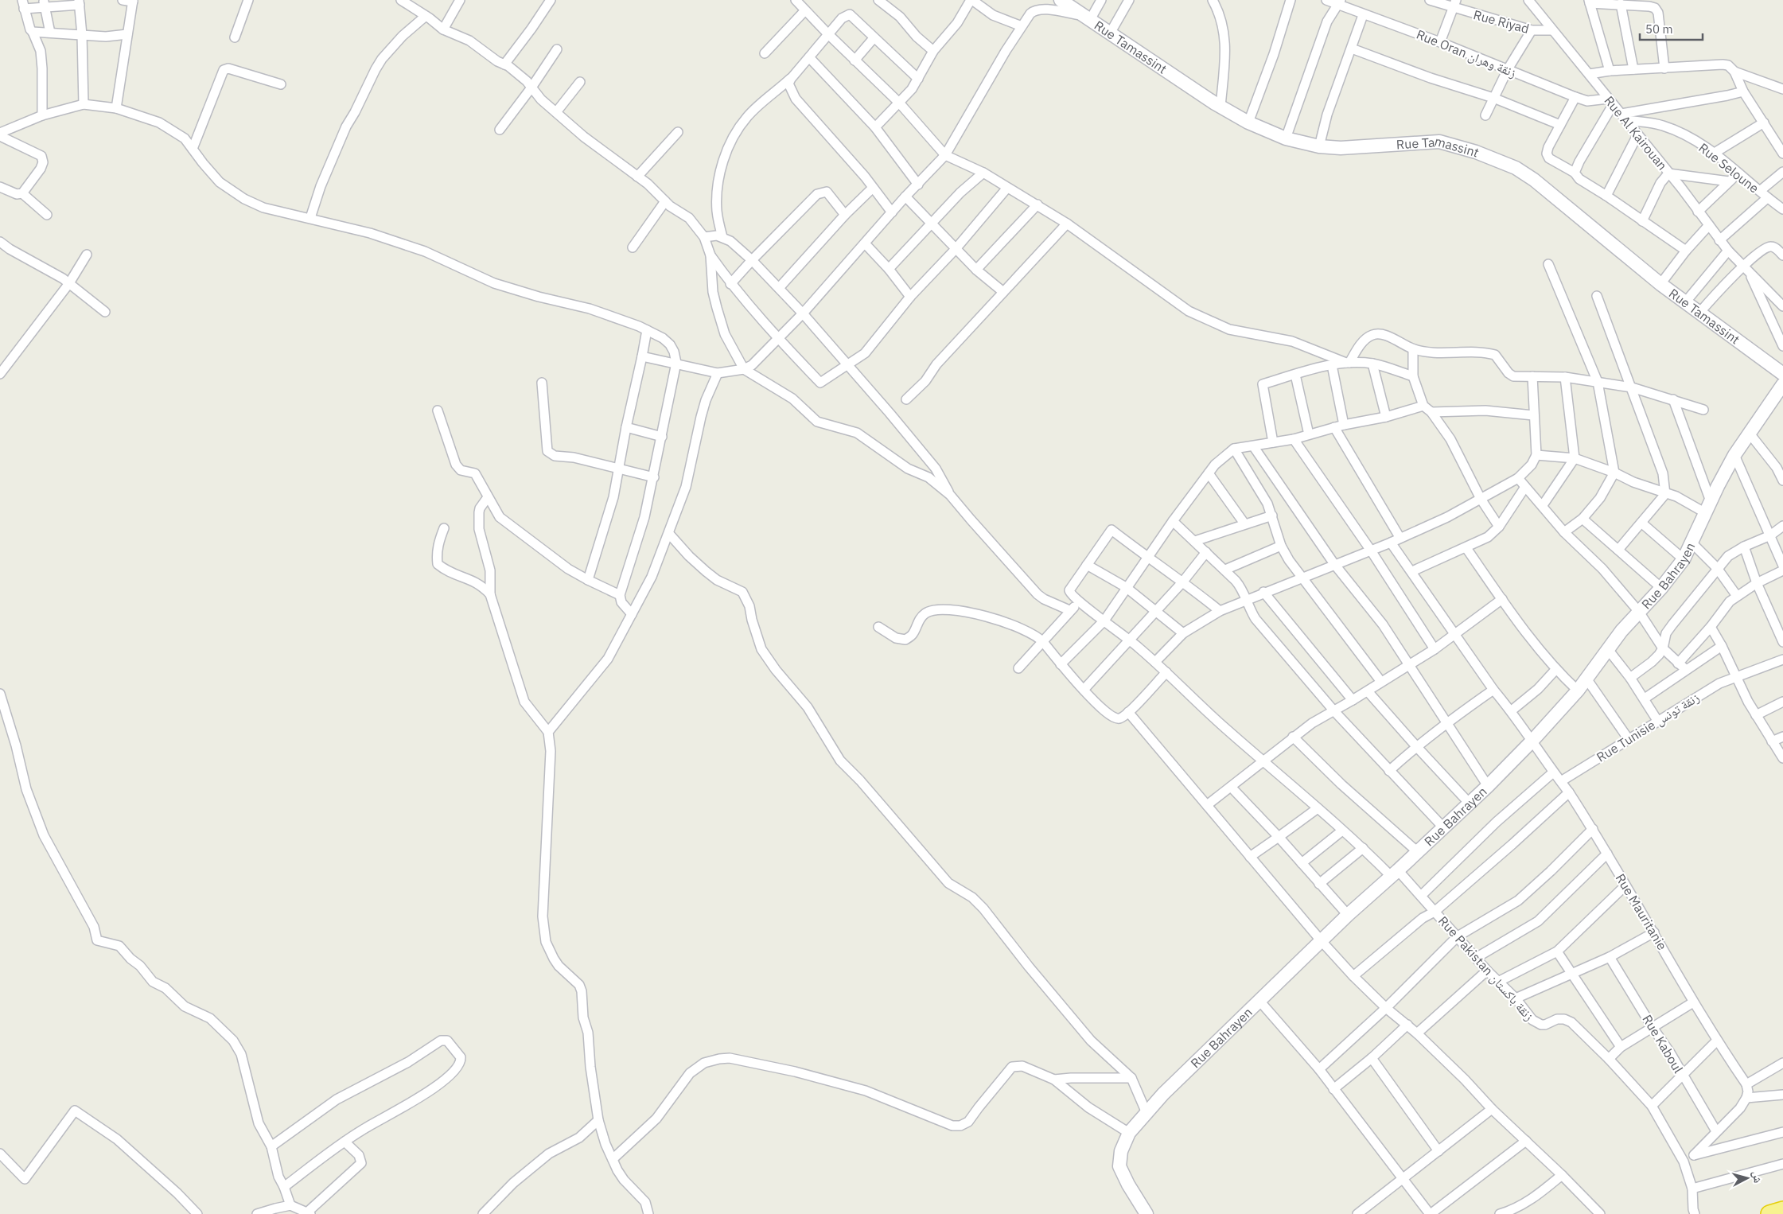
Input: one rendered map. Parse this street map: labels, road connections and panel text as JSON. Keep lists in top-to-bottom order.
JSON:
{
  "streets": {
    "street": [
      "Rue Riyad",
      "Rue Tamassint",
      "Rue Oran زنقة وهران",
      "Rue Al Kairouan",
      "Rue Seloune",
      "Rue Bahrayen",
      "Rue Tunisie زنقة تونس",
      "Rue Mauritanie",
      "Rue Pakistan زنقة باكستان",
      "Rue Kaboul"
    ]
  },
  "crossings": [
    ["Rue Riyad", "Rue Al Kairouan"],
    ["Rue Oran زنقة وهران", "Rue Al Kairouan"],
    ["Rue Al Kairouan", "Rue Seloune"],
    ["Rue Bahrayen", "Rue Mauritanie"],
    ["Rue Bahrayen", "Rue Pakistan زنقة باكستان"],
    ["Rue Tunisie زنقة تونس", "Rue Mauritanie"]
  ],
  "scale_bar": "50 m",
  "north": "right"
}
